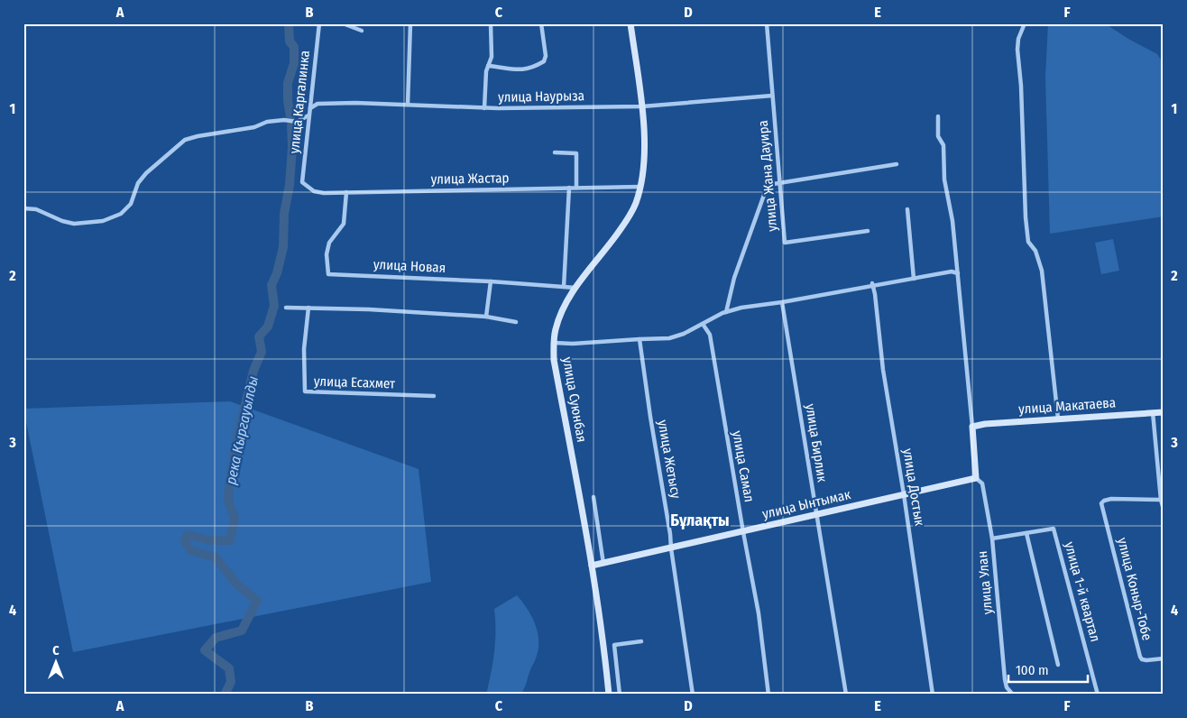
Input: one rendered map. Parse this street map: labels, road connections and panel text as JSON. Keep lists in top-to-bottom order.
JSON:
{
  "streets": {
    "main road": ["улица Суюнбая", "улица Макатаева", "улица Ынтымак"],
    "street": [
      "улица Наурыза",
      "улица Каргалинка",
      "улица Жана Дауира",
      "улица Жастар",
      "улица Новая",
      "улица Есахмет",
      "улица Бирлик",
      "улица Жетысу",
      "улица Самал",
      "улица Достык",
      "улица Улан",
      "улица Коныр-Тобе",
      "улица 1-й квартал"
    ]
  },
  "crossings": [
    ["улица Наурыза", "улица Каргалинка"],
    ["улица Наурыза", "улица Жана Дауира"],
    ["улица Наурыза", "улица Суюнбая"],
    ["улица Каргалинка", "улица Жастар"],
    ["улица Жастар", "улица Новая"],
    ["улица Жастар", "улица Суюнбая"],
    ["улица Новая", "улица Суюнбая"],
    ["улица Суюнбая", "улица Ынтымак"],
    ["улица Бирлик", "улица Ынтымак"],
    ["улица Жетысу", "улица Ынтымак"],
    ["улица Самал", "улица Ынтымак"],
    ["улица Достык", "улица Ынтымак"],
    ["улица Ынтымак", "улица Улан"],
    ["улица Улан", "улица 1-й квартал"]
  ],
  "districts": ["Бұлақты"],
  "water": ["река Кыргауылды"],
  "scale_bar": "100 m",
  "north": "top",
  "grid": {
    "columns": [
      "A",
      "B",
      "C",
      "D",
      "E",
      "F"
    ],
    "rows": [
      "1",
      "2",
      "3",
      "4"
    ]
  }
}
